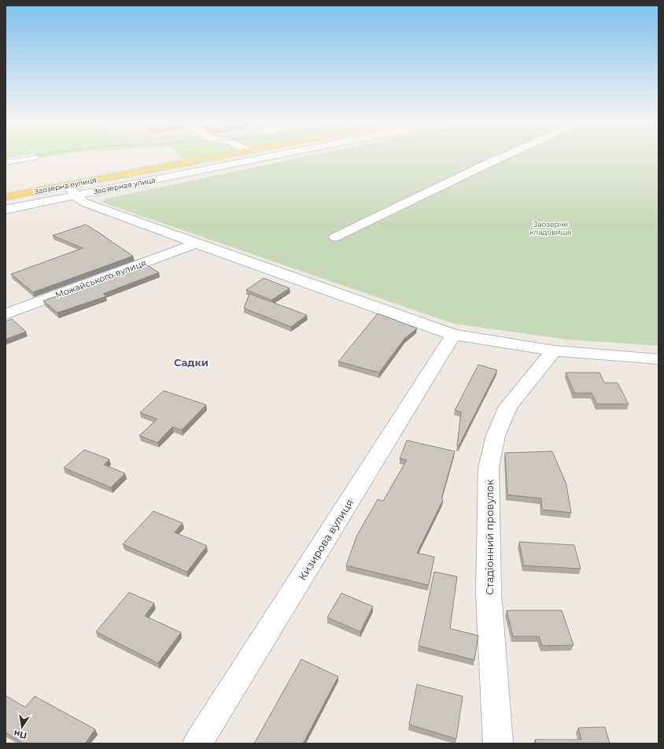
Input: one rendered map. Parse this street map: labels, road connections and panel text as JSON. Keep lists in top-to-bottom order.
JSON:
{
  "streets": {
    "main road": ["Заозерна вулиця"],
    "street": [
      "Заозерная улица",
      "Можайського вулиця",
      "Стадіонний провулок",
      "Кизирова вулиця"
    ]
  },
  "crossings": [
    ["Заозерна вулиця", "Заозерная улица"]
  ],
  "districts": ["Садки"],
  "parks": ["Заозерне кладовище"],
  "north": "bottom"
}
